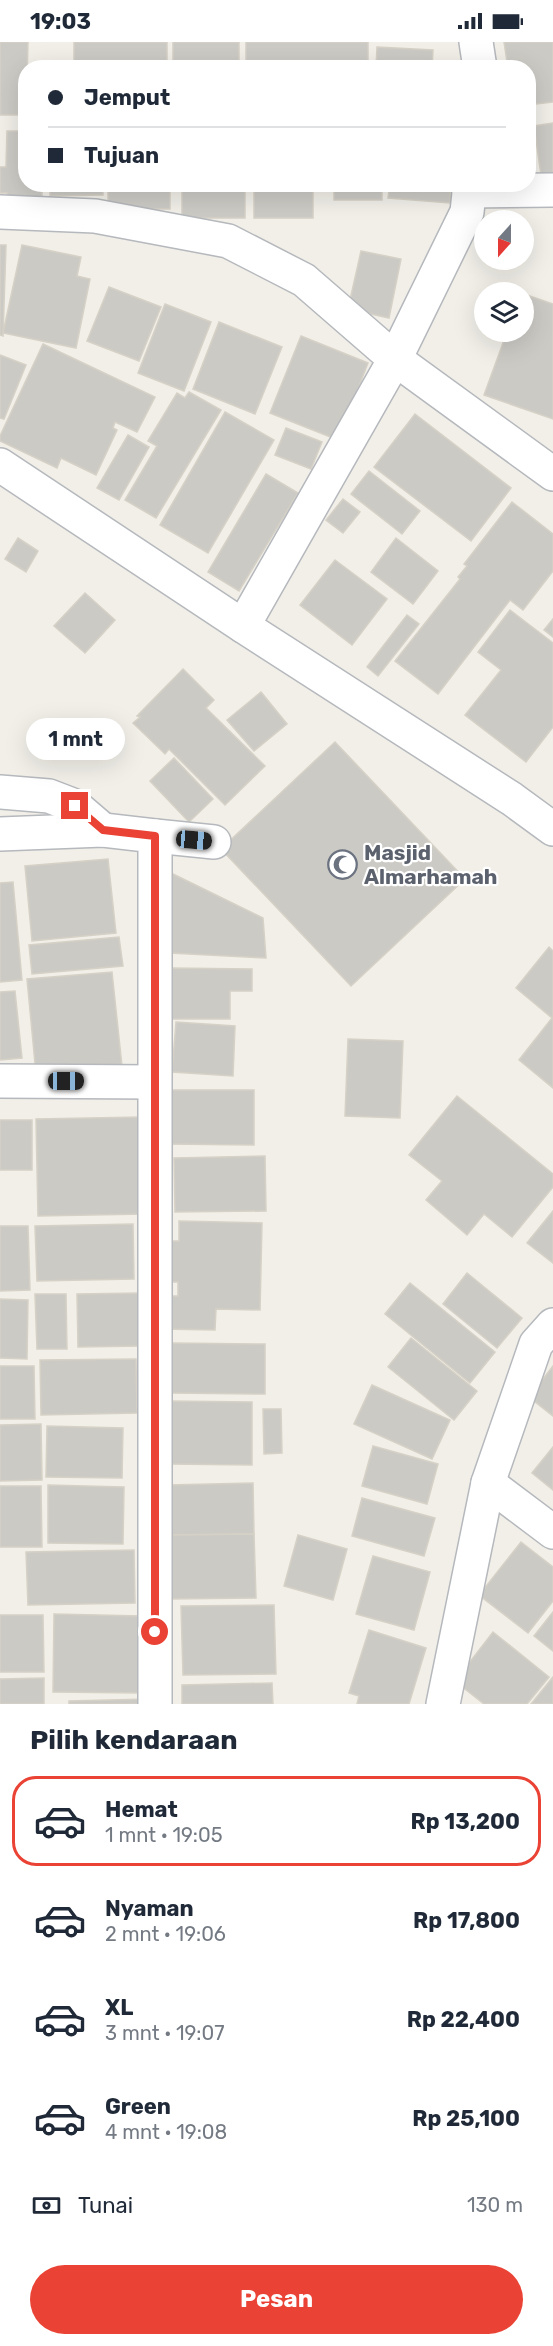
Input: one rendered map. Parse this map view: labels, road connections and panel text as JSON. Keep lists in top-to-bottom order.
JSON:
{
  "places": {
    "mosque": ["Masjid Almarhamah"]
  },
  "north": "bottom",
  "page": {
    "status": "19:03",
    "banner": ["Jemput", "Tujuan"],
    "bubble": "1 mnt",
    "heading": "Pilih kendaraan",
    "list": [
      {
        "name": "Hemat",
        "note": "1 mnt · 19:05",
        "value": "Rp 13,200"
      },
      {
        "name": "Nyaman",
        "note": "2 mnt · 19:06",
        "value": "Rp 17,800"
      },
      {
        "name": "XL",
        "note": "3 mnt · 19:07",
        "value": "Rp 22,400"
      },
      {
        "name": "Green",
        "note": "4 mnt · 19:08",
        "value": "Rp 25,100"
      }
    ],
    "pay": ["Tunai", "130 m"],
    "buttons": "Pesan"
  }
}
